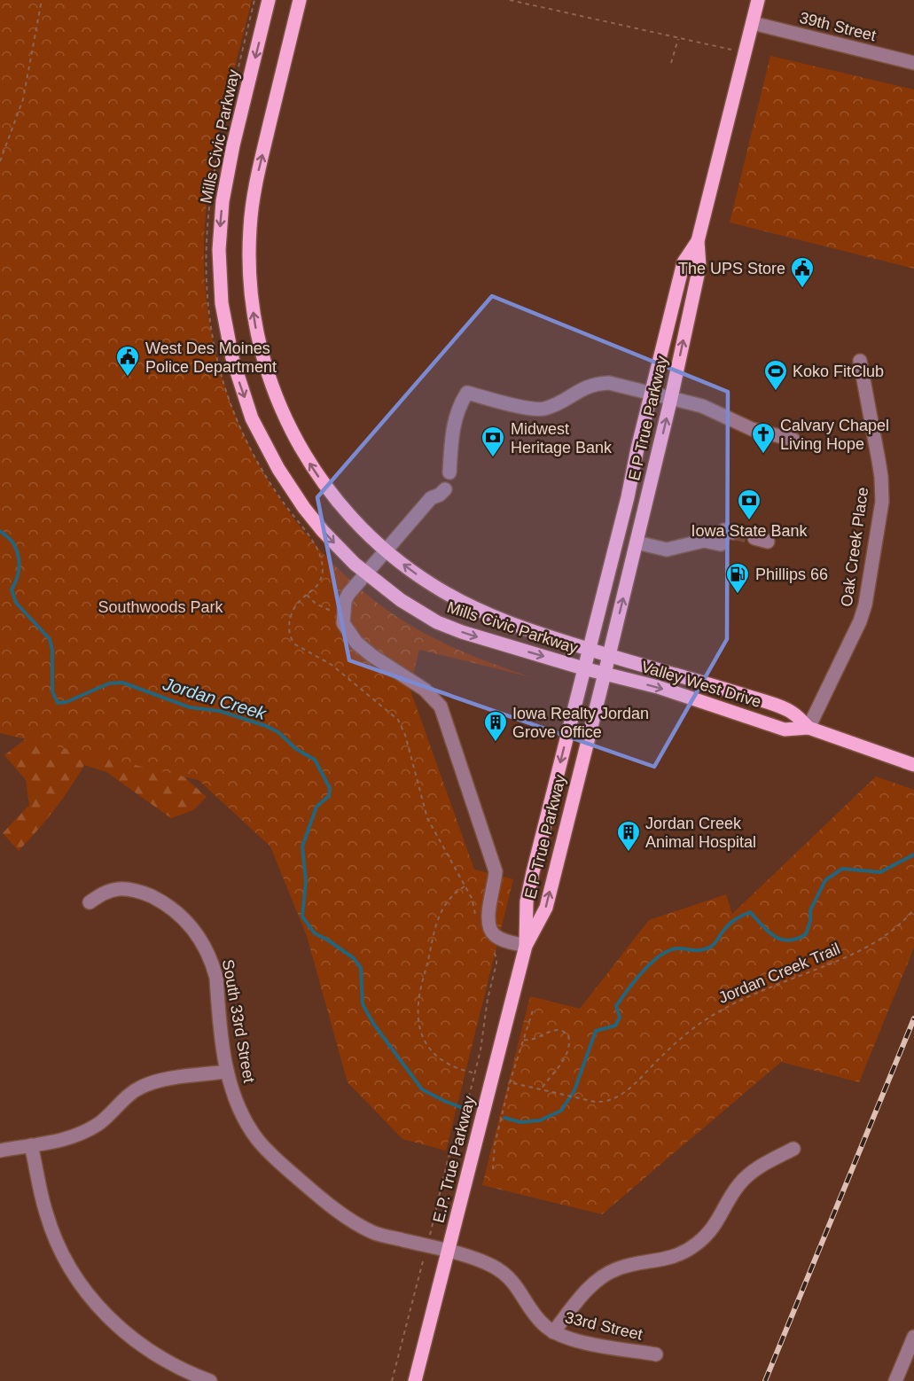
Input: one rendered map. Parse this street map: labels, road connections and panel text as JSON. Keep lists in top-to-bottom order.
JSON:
{
  "streets": {
    "main road": [
      "Mills Civic Parkway",
      "E P True Parkway",
      "Valley West Drive",
      "E.P. True Parkway"
    ],
    "street": [
      "39th Street",
      "Oak Creek Place",
      "South 33rd Street",
      "33rd Street"
    ],
    "path": ["Jordan Creek Trail"]
  },
  "crossings": [
    ["39th Street", "E P True Parkway"],
    ["Mills Civic Parkway", "E P True Parkway"],
    ["Mills Civic Parkway", "Valley West Drive"],
    ["E P True Parkway", "Valley West Drive"],
    ["E P True Parkway", "E.P. True Parkway"],
    ["Oak Creek Place", "Valley West Drive"],
    ["South 33rd Street", "E.P. True Parkway"],
    ["South 33rd Street", "33rd Street"],
    ["E.P. True Parkway", "33rd Street"]
  ],
  "water": ["Jordan Creek"],
  "parks": ["Southwoods Park"],
  "places": {
    "public building": ["The UPS Store", "West Des Moines Police Department"],
    "sports": ["Koko FitClub"],
    "church": ["Calvary Chapel Living Hope"],
    "bank": ["Midwest Heritage Bank", "Iowa State Bank"],
    "fuel station": ["Phillips 66"],
    "building": ["Iowa Realty Jordan Grove Office", "Jordan Creek Animal Hospital"]
  }
}
